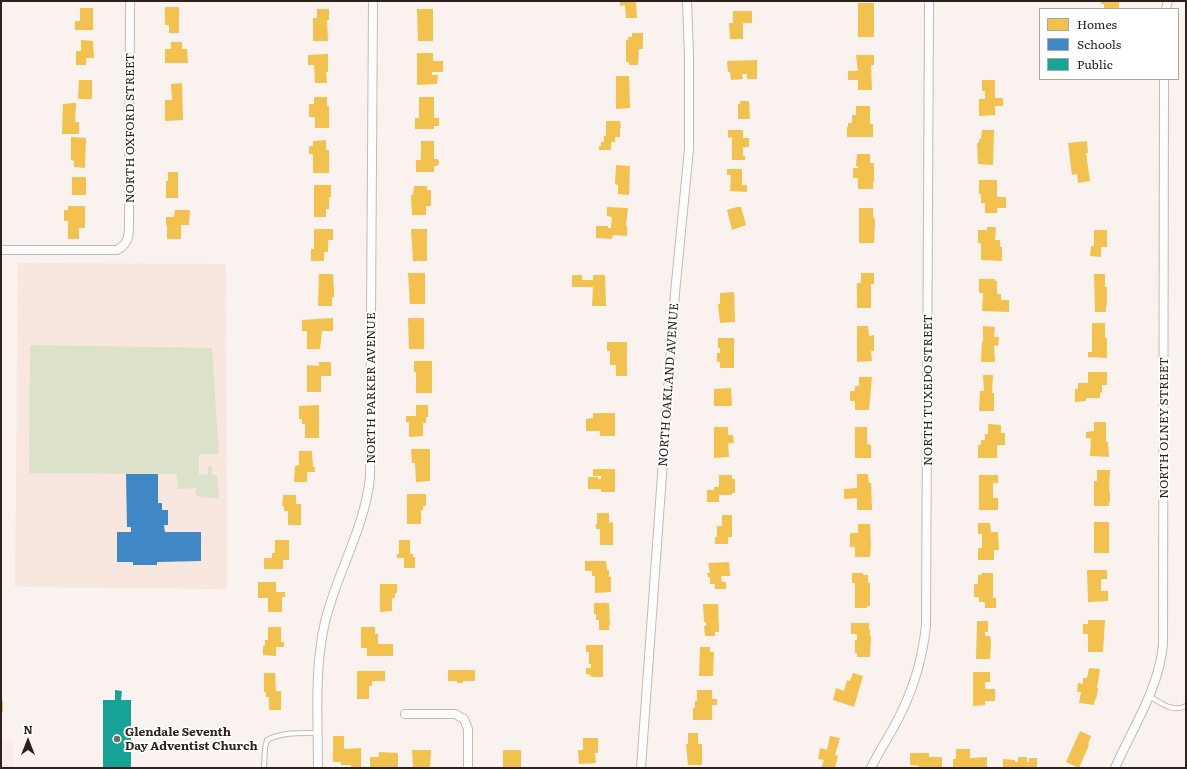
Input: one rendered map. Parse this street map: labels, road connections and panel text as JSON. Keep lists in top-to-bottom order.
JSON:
{
  "streets": {
    "street": [
      "NORTH OXFORD STREET",
      "NORTH OAKLAND AVENUE",
      "NORTH PARKER AVENUE",
      "NORTH TUXEDO STREET",
      "NORTH OLNEY STREET"
    ]
  },
  "places": ["Glendale Seventh Day Adventist Church"],
  "legend": ["Homes", "Schools", "Public"],
  "north": "top"
}
